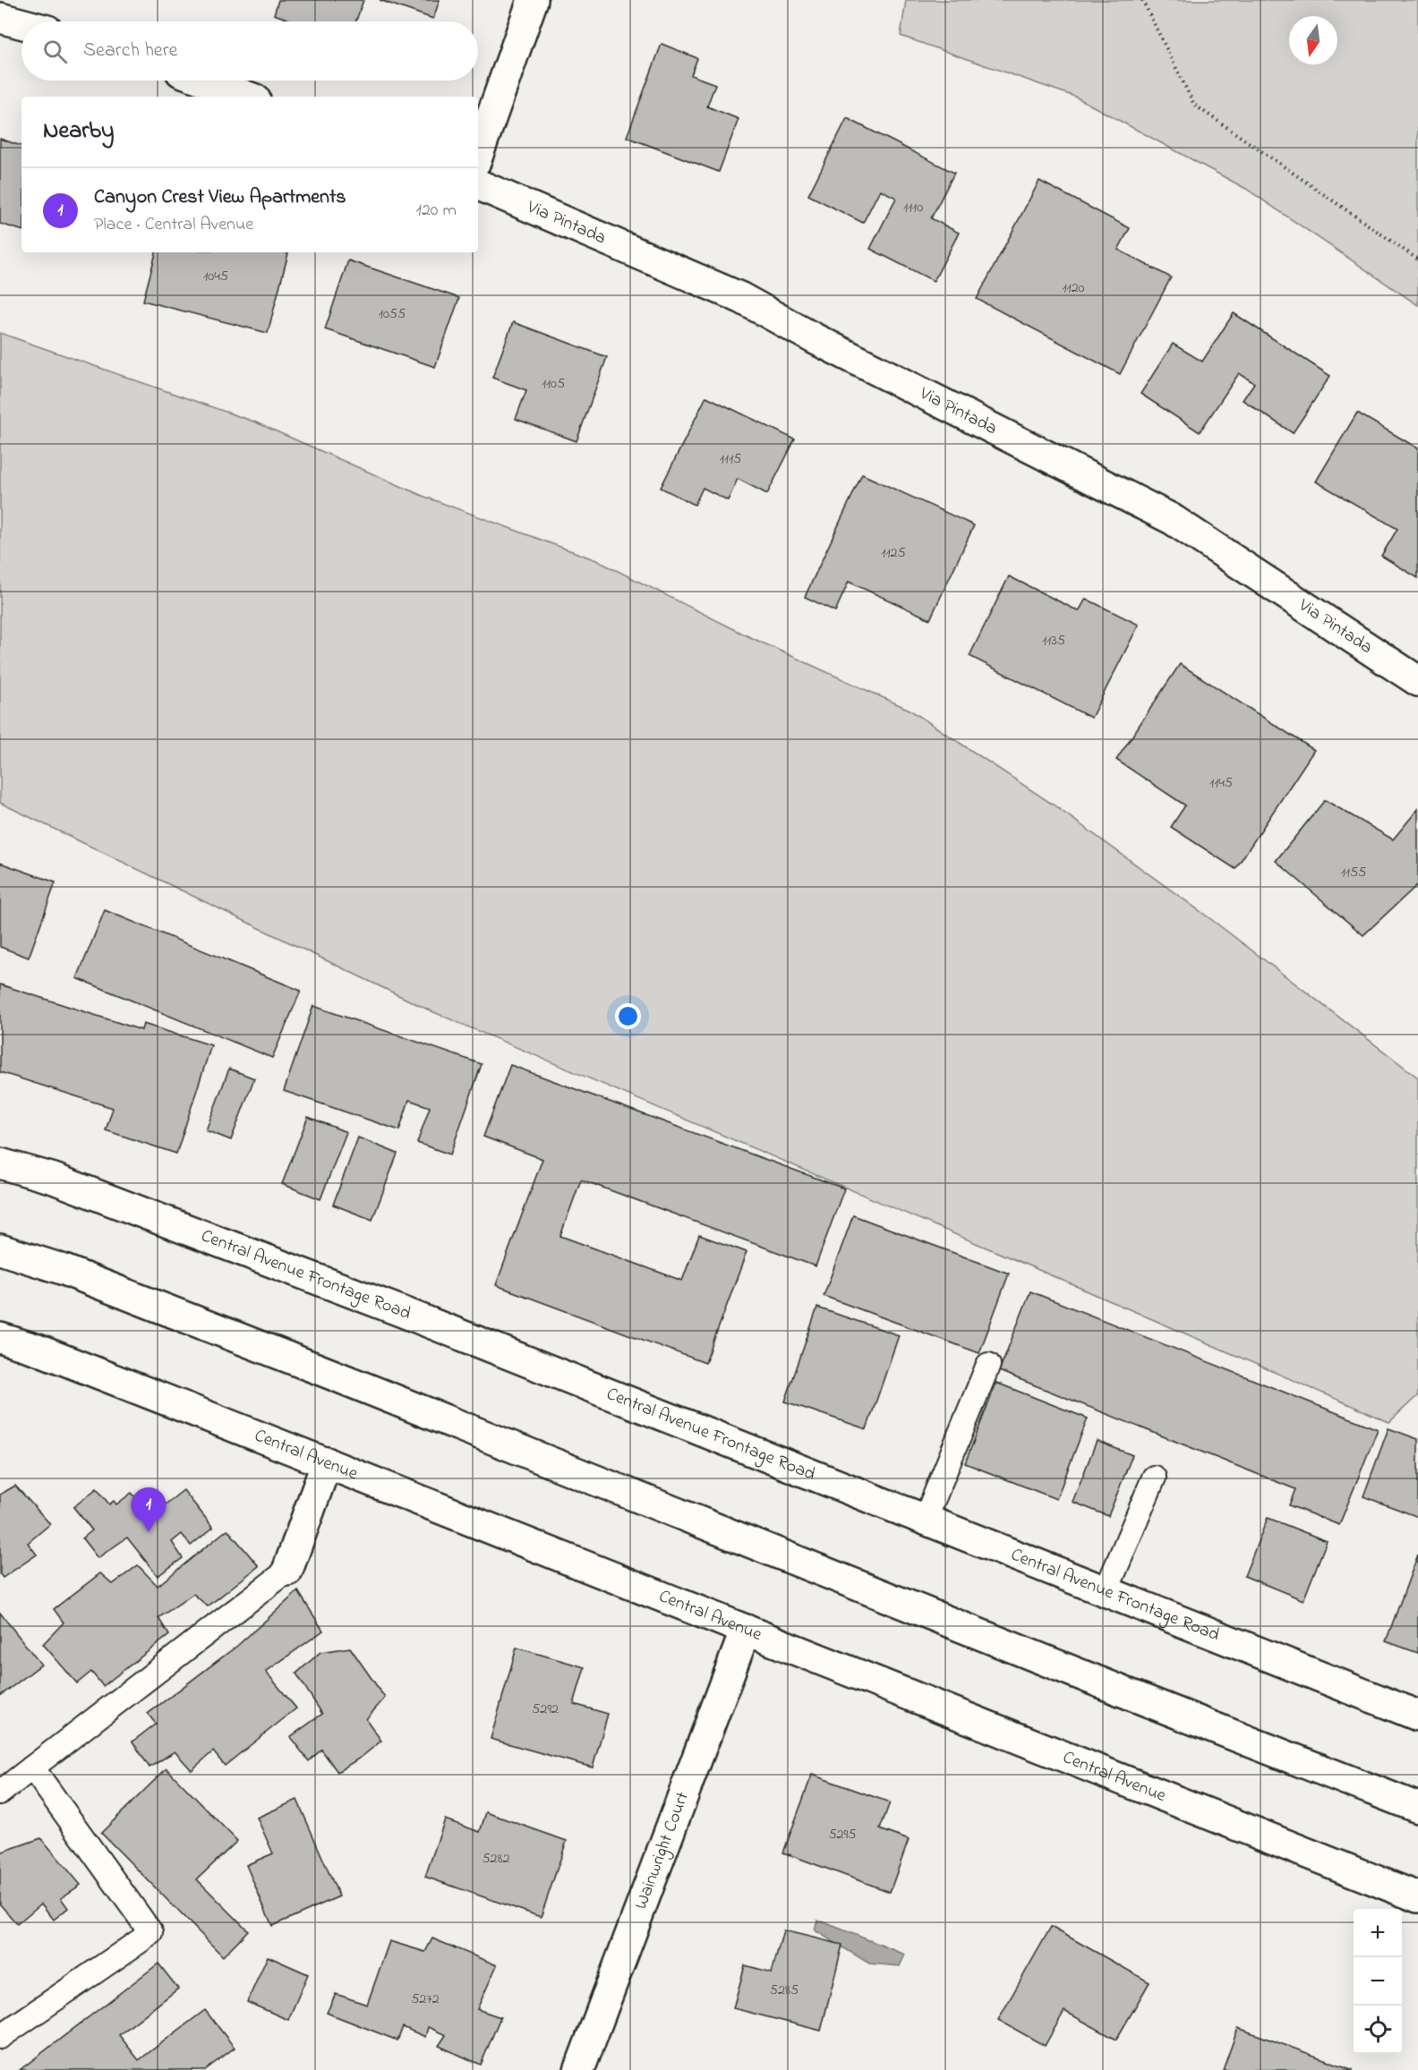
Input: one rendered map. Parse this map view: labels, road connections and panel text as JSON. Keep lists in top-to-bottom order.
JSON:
{
  "streets": {
    "street": [
      "Via Pintada",
      "Central Avenue Frontage Road",
      "Central Avenue",
      "Wainwright Court"
    ]
  },
  "crossings": [
    ["Central Avenue", "Wainwright Court"]
  ],
  "house_numbers": [
    "1110",
    "1045",
    "1120",
    "1055",
    "1105",
    "1115",
    "1125",
    "1135",
    "1145",
    "1155",
    "5292",
    "5295",
    "5282",
    "5285",
    "5272"
  ],
  "north": "bottom",
  "page": {
    "search": "Search here",
    "heading": "Nearby",
    "list": [
      {
        "mark": "1",
        "name": "Canyon Crest View Apartments",
        "note": "Place · Central Avenue",
        "value": "120 m"
      }
    ],
    "pins": "1",
    "map_buttons": ["+", "−"]
  }
}
